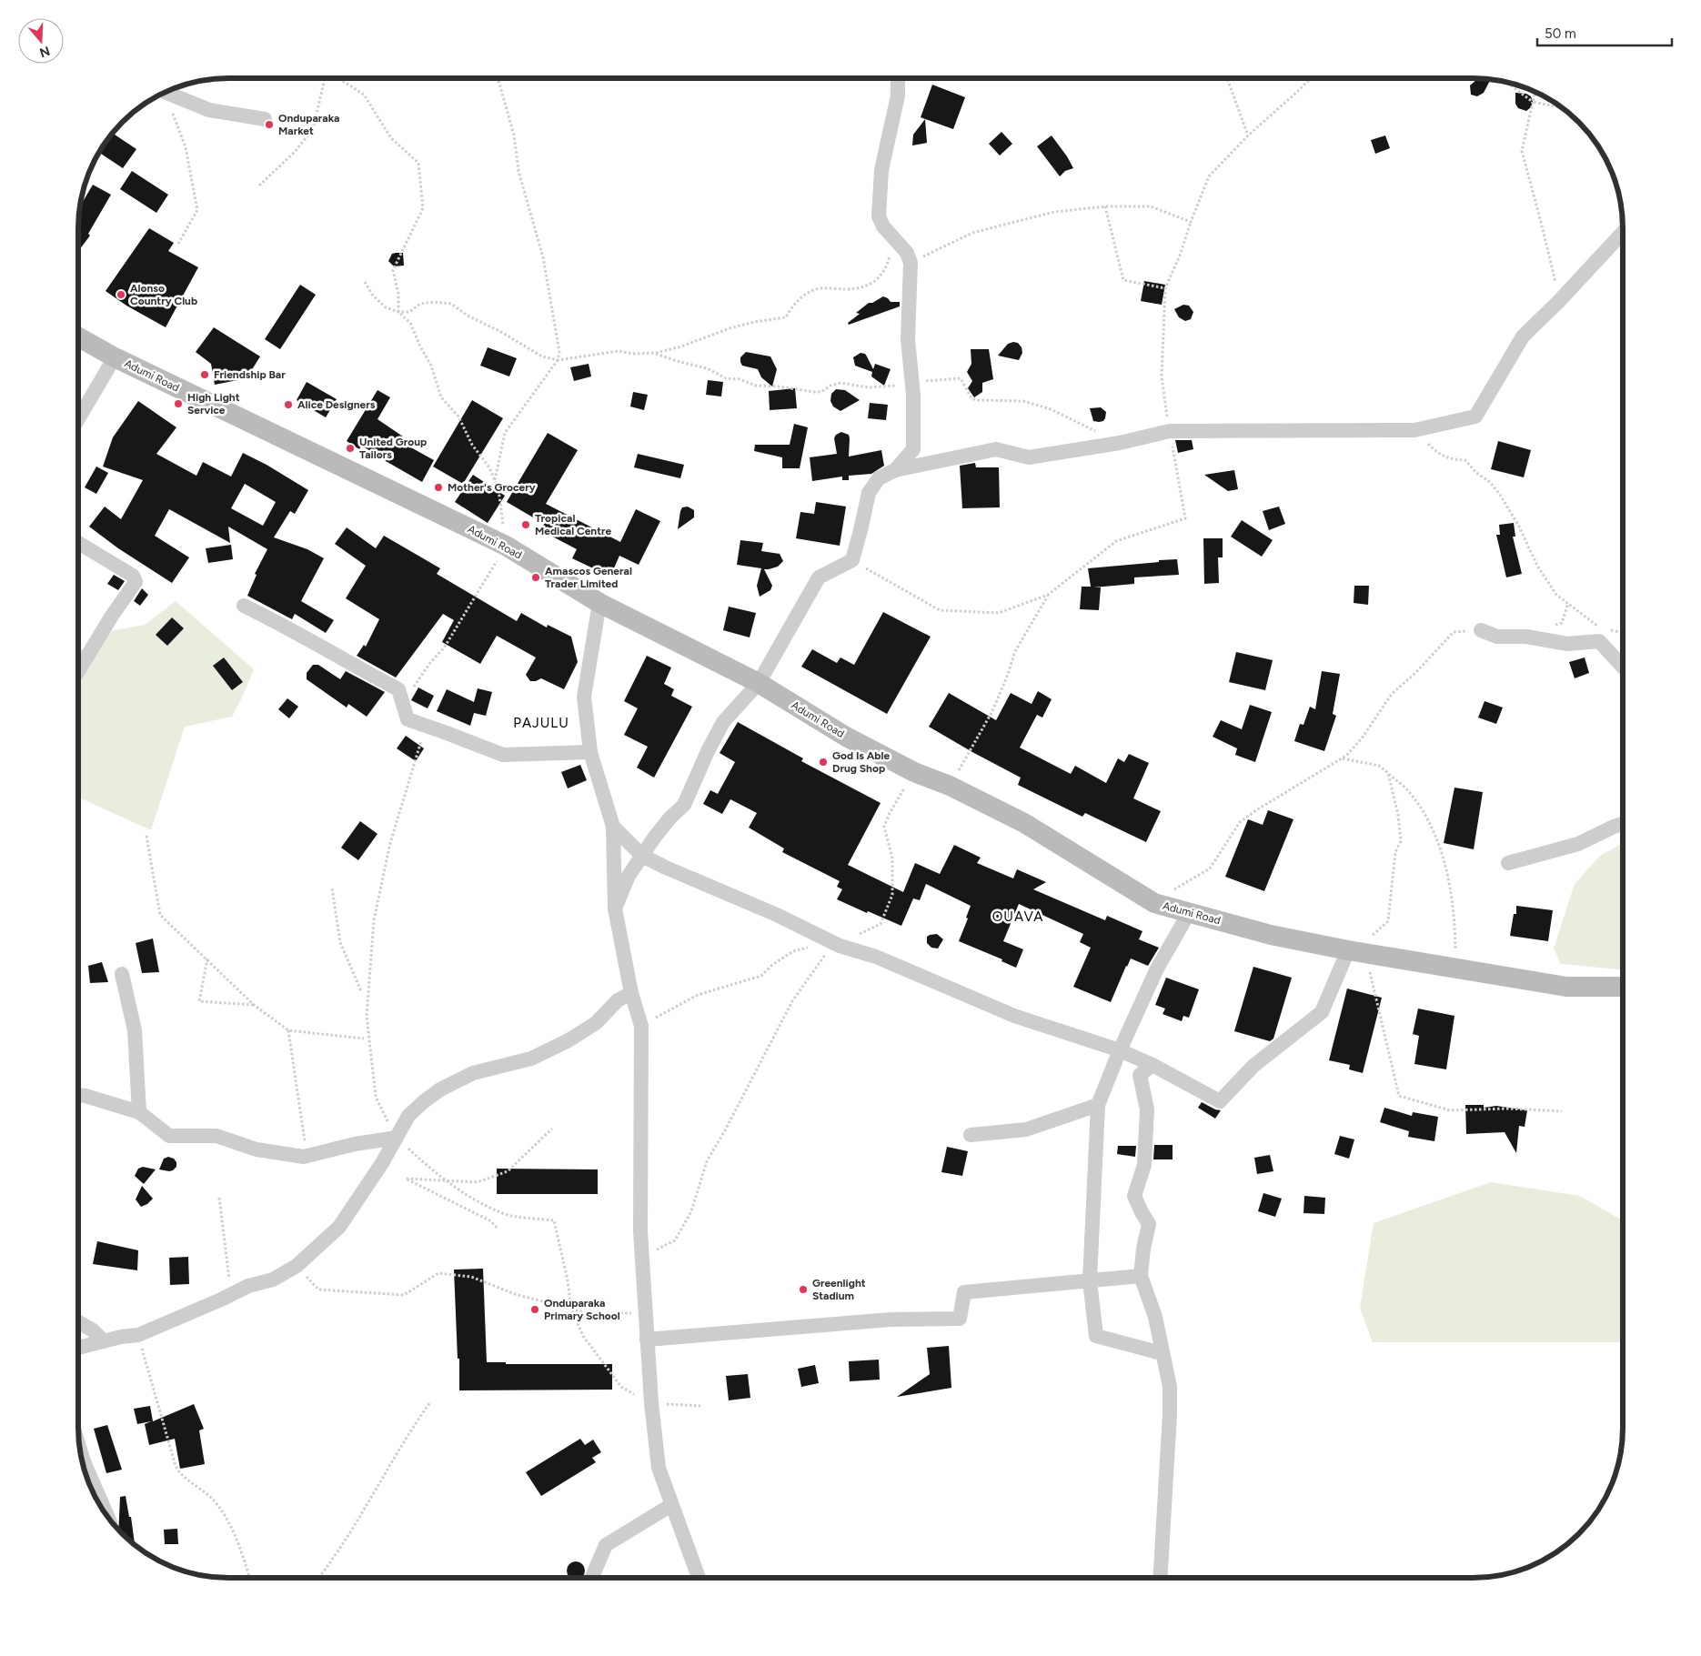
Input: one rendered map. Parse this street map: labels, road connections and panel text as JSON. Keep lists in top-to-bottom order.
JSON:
{
  "streets": {
    "main road": ["Adumi Road"]
  },
  "districts": ["PAJULU", "OUAVA"],
  "places": [
    "Onduparaka Market",
    "Alonso Country Club",
    "Friendship Bar",
    "High Light Service",
    "Alice Designers",
    "United Group Tailors",
    "Mother's Grocery",
    "Tropical Medical Centre",
    "Amascos General Trader Limited",
    "God Is Able Drug Shop",
    "Greenlight Stadium",
    "Onduparaka Primary School"
  ],
  "scale_bar": "50 m",
  "north": "bottom"
}
